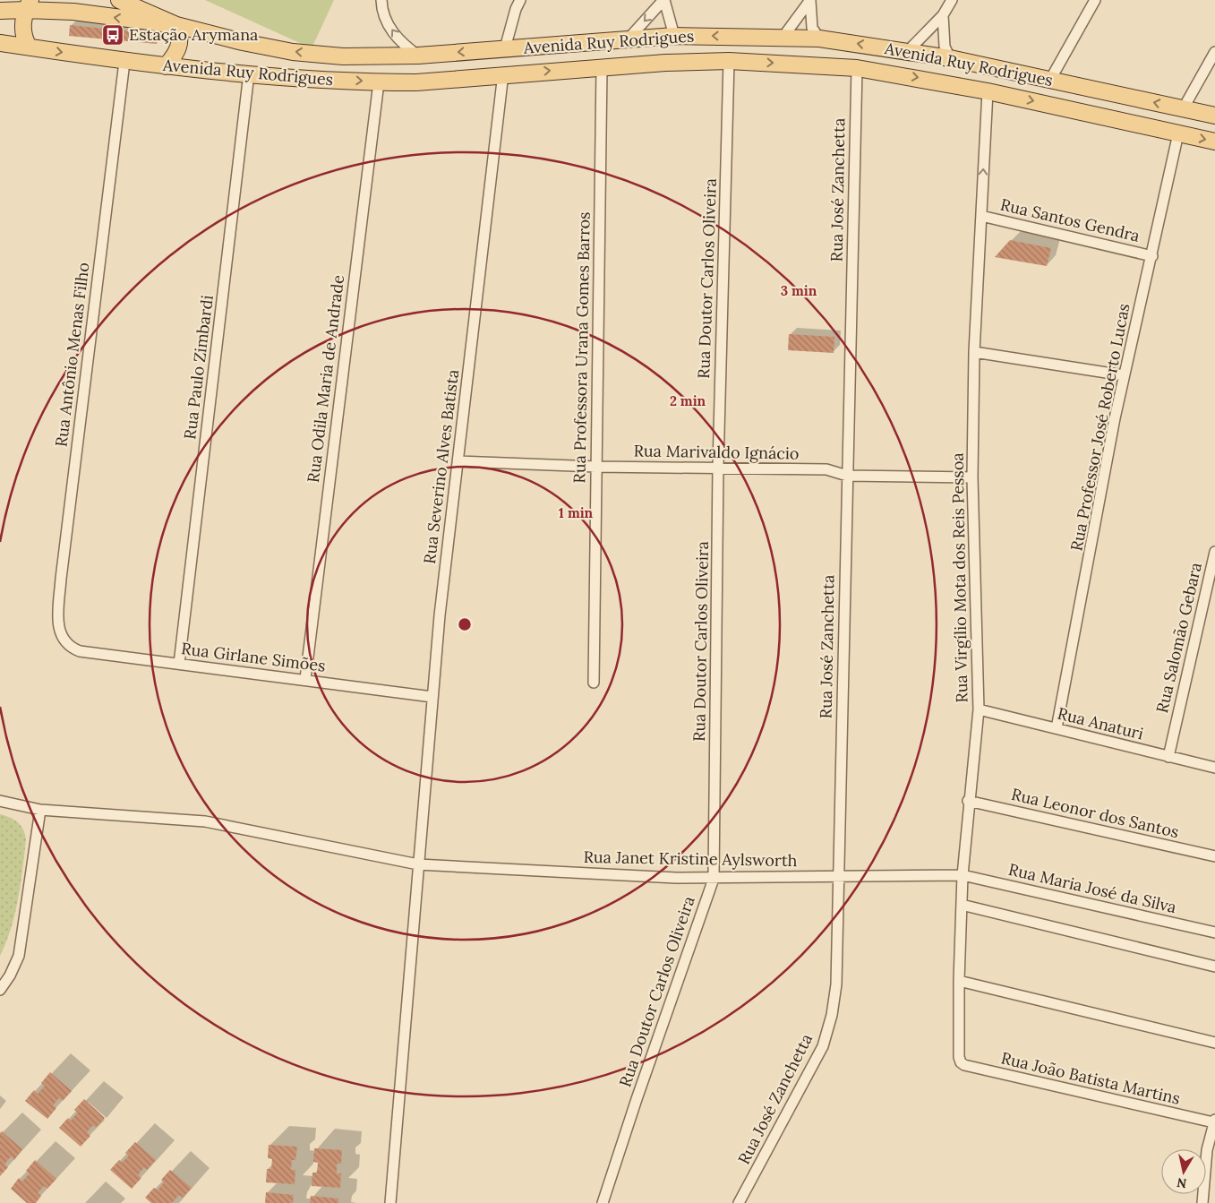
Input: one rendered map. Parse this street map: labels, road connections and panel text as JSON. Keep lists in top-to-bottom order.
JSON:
{
  "streets": {
    "main road": ["Avenida Ruy Rodrigues"],
    "street": [
      "Rua José Zanchetta",
      "Rua Santos Gendra",
      "Rua Doutor Carlos Oliveira",
      "Rua Professora Urana Gomes Barros",
      "Rua Antônio Menas Filho",
      "Rua Paulo Zimbardi",
      "Rua Odila Maria de Andrade",
      "Rua Professor José Roberto Lucas",
      "Rua Marivaldo Ignácio",
      "Rua Severino Alves Batista",
      "Rua Virgílio Mota dos Reis Pessoa",
      "Rua Salomão Gebara",
      "Rua Girlane Simões",
      "Rua Anaturi",
      "Rua Leonor dos Santos",
      "Rua Janet Kristine Aylsworth",
      "Rua Maria José da Silva",
      "Rua João Batista Martins"
    ]
  },
  "crossings": [
    ["Avenida Ruy Rodrigues", "Rua José Zanchetta"],
    ["Avenida Ruy Rodrigues", "Rua Doutor Carlos Oliveira"],
    ["Avenida Ruy Rodrigues", "Rua Professora Urana Gomes Barros"],
    ["Avenida Ruy Rodrigues", "Rua Antônio Menas Filho"],
    ["Avenida Ruy Rodrigues", "Rua Paulo Zimbardi"],
    ["Avenida Ruy Rodrigues", "Rua Odila Maria de Andrade"],
    ["Avenida Ruy Rodrigues", "Rua Professor José Roberto Lucas"],
    ["Avenida Ruy Rodrigues", "Rua Severino Alves Batista"],
    ["Avenida Ruy Rodrigues", "Rua Virgílio Mota dos Reis Pessoa"],
    ["Rua José Zanchetta", "Rua Marivaldo Ignácio"],
    ["Rua José Zanchetta", "Rua Janet Kristine Aylsworth"],
    ["Rua Santos Gendra", "Rua Professor José Roberto Lucas"],
    ["Rua Santos Gendra", "Rua Virgílio Mota dos Reis Pessoa"],
    ["Rua Doutor Carlos Oliveira", "Rua Marivaldo Ignácio"],
    ["Rua Doutor Carlos Oliveira", "Rua Janet Kristine Aylsworth"],
    ["Rua Professora Urana Gomes Barros", "Rua Marivaldo Ignácio"],
    ["Rua Antônio Menas Filho", "Rua Girlane Simões"],
    ["Rua Paulo Zimbardi", "Rua Girlane Simões"],
    ["Rua Odila Maria de Andrade", "Rua Girlane Simões"],
    ["Rua Professor José Roberto Lucas", "Rua Anaturi"],
    ["Rua Marivaldo Ignácio", "Rua Severino Alves Batista"],
    ["Rua Marivaldo Ignácio", "Rua Virgílio Mota dos Reis Pessoa"],
    ["Rua Severino Alves Batista", "Rua Girlane Simões"],
    ["Rua Severino Alves Batista", "Rua Janet Kristine Aylsworth"],
    ["Rua Virgílio Mota dos Reis Pessoa", "Rua Anaturi"],
    ["Rua Virgílio Mota dos Reis Pessoa", "Rua Leonor dos Santos"],
    ["Rua Virgílio Mota dos Reis Pessoa", "Rua Janet Kristine Aylsworth"],
    ["Rua Virgílio Mota dos Reis Pessoa", "Rua Maria José da Silva"],
    ["Rua Virgílio Mota dos Reis Pessoa", "Rua João Batista Martins"],
    ["Rua Salomão Gebara", "Rua Anaturi"],
    ["Rua Janet Kristine Aylsworth", "Rua Maria José da Silva"]
  ],
  "places": {
    "bus stop": ["Estação Arymana"]
  },
  "north": "bottom",
  "rings": ["3 min", "2 min", "1 min"]
}
